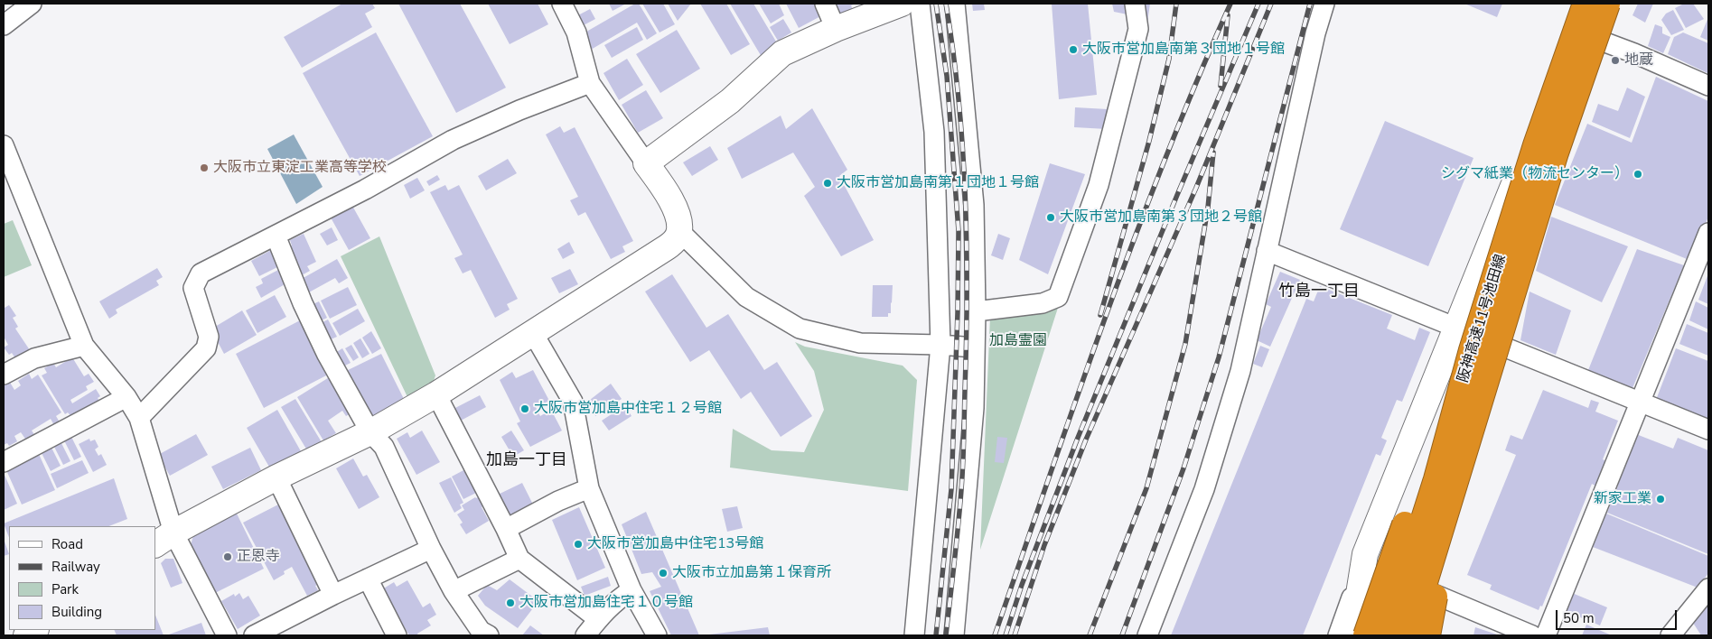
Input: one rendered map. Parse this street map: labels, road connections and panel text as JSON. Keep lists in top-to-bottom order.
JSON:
{
  "streets": {
    "highway": ["阪神高速11号池田線"]
  },
  "districts": ["竹島一丁目", "加島一丁目"],
  "parks": ["加島霊園"],
  "places": [
    "大阪市営加島南第３団地１号館",
    "地蔵",
    "大阪市立東淀工業高等学校",
    "シグマ紙業（物流センター）",
    "大阪市営加島南第１団地１号館",
    "大阪市営加島南第３団地２号館",
    "大阪市営加島中住宅１２号館",
    "新家工業",
    "大阪市営加島中住宅13号館",
    "正恩寺",
    "大阪市立加島第１保育所",
    "大阪市営加島住宅１０号館"
  ],
  "legend": [
    "Road",
    "Railway",
    "Park",
    "Building"
  ],
  "scale_bar": "50 m"
}
